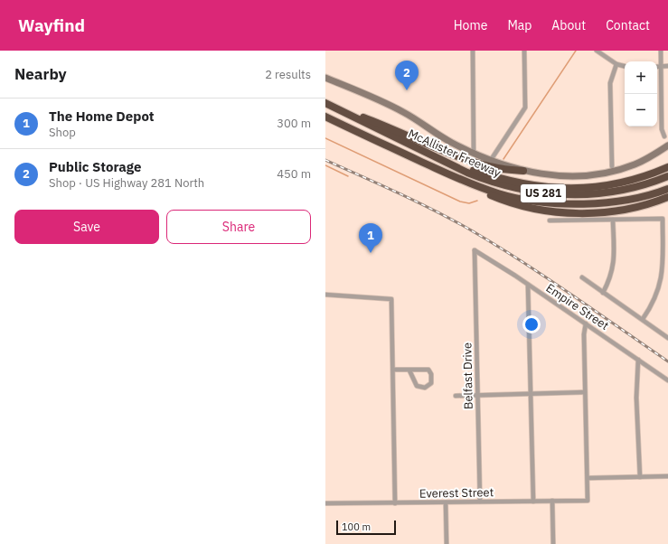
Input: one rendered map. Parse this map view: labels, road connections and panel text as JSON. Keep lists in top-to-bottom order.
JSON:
{
  "streets": {
    "highway": ["McAllister Freeway", "US 281"],
    "street": ["Empire Street", "Belfast Drive", "Everest Street"]
  },
  "crossings": [
    ["Empire Street", "Belfast Drive"],
    ["Belfast Drive", "Everest Street"]
  ],
  "scale_bar": "100 m",
  "page": {
    "header": "Wayfind",
    "nav": [
      "Home",
      "Map",
      "About",
      "Contact"
    ],
    "heading": ["Nearby", "2 results"],
    "pins": ["2", "1"],
    "map_buttons": ["+", "−"],
    "list": [
      {
        "mark": "1",
        "name": "The Home Depot",
        "note": "Shop",
        "value": "300 m"
      },
      {
        "mark": "2",
        "name": "Public Storage",
        "note": "Shop · US Highway 281 North",
        "value": "450 m"
      }
    ],
    "buttons": ["Save", "Share"],
    "scale": "100 m"
  }
}
